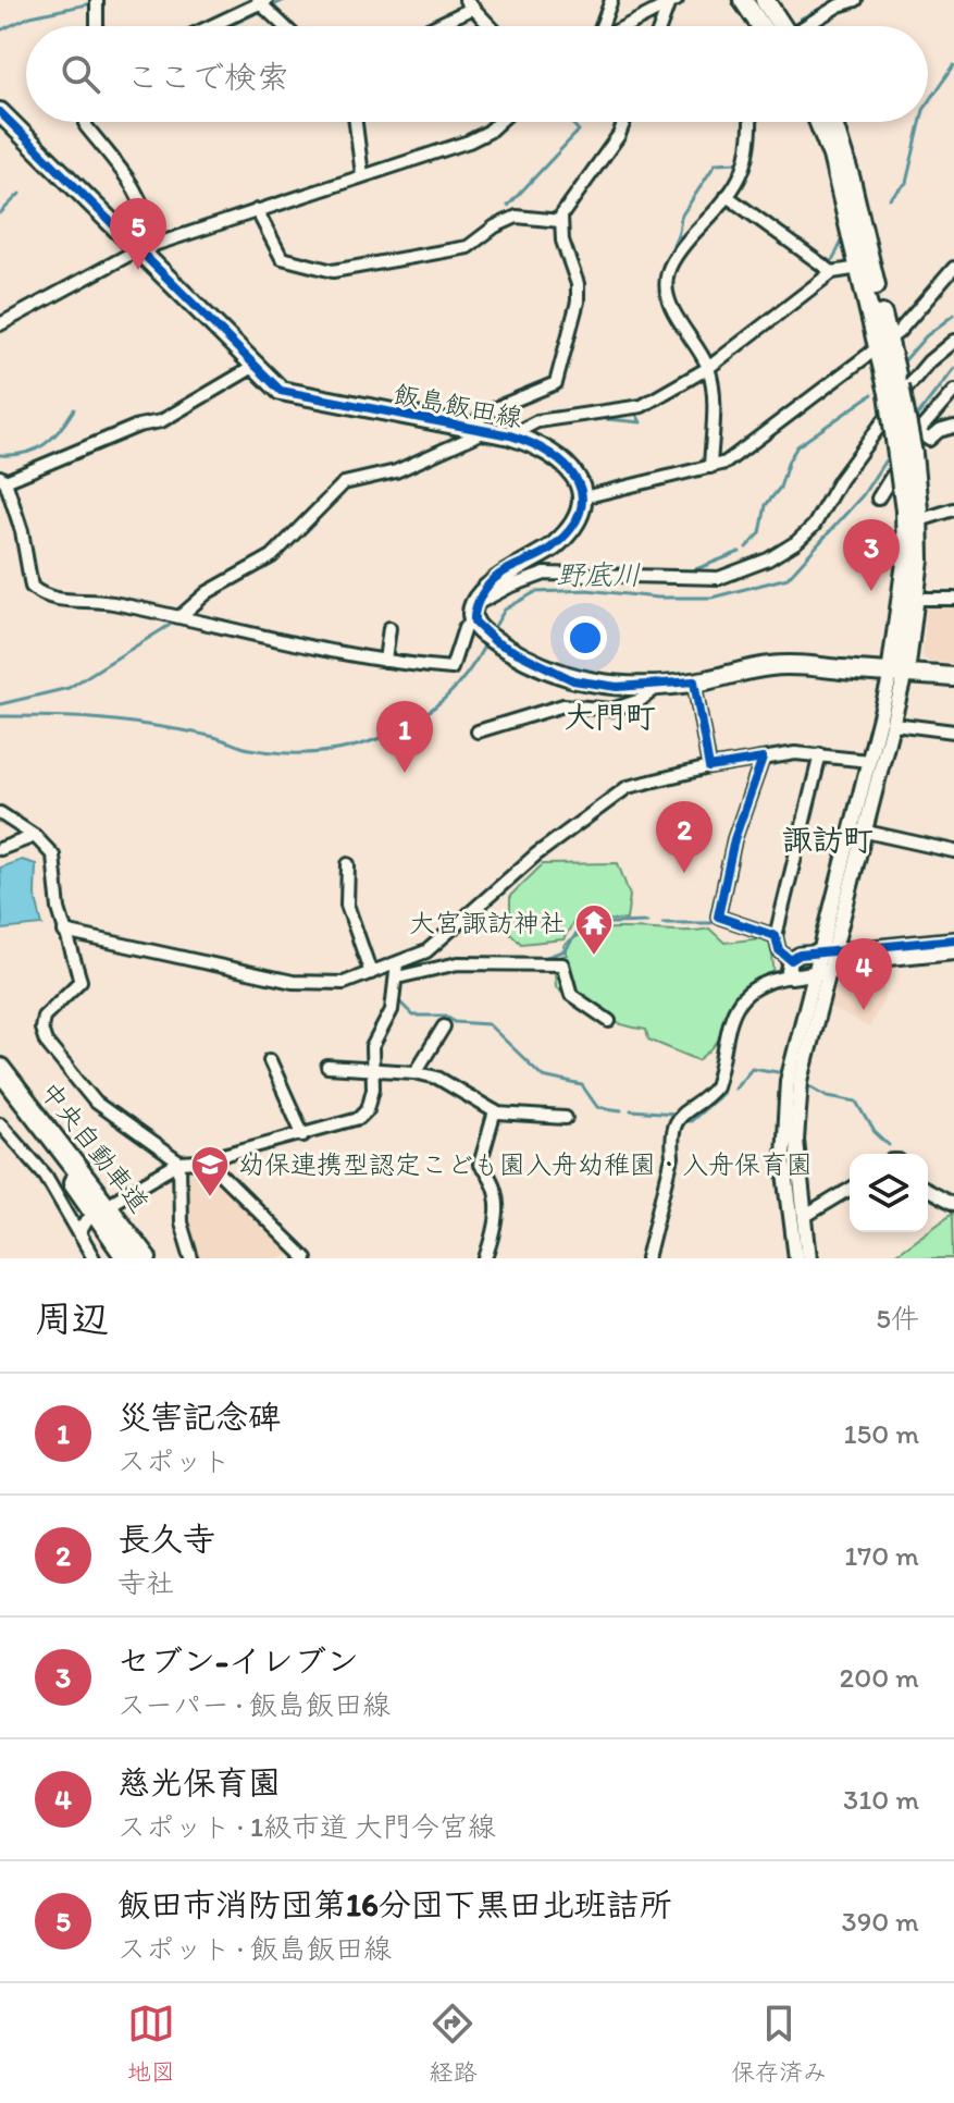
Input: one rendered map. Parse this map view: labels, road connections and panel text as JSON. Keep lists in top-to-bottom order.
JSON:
{
  "streets": {
    "highway": ["中央自動車道"],
    "main road": ["飯島飯田線"]
  },
  "districts": ["大門町", "諏訪町"],
  "water": ["野底川"],
  "places": {
    "temple": ["大宮諏訪神社"],
    "school or university": ["幼保連携型認定こども園入舟幼稚園・入舟保育園"]
  },
  "page": {
    "search": "ここで検索",
    "pins": [
      "5",
      "3",
      "1",
      "2",
      "4"
    ],
    "heading": ["周辺", "5件"],
    "list": [
      {
        "mark": "1",
        "name": "災害記念碑",
        "note": "スポット",
        "value": "150 m"
      },
      {
        "mark": "2",
        "name": "長久寺",
        "note": "寺社",
        "value": "170 m"
      },
      {
        "mark": "3",
        "name": "セブン-イレブン",
        "note": "スーパー · 飯島飯田線",
        "value": "200 m"
      },
      {
        "mark": "4",
        "name": "慈光保育園",
        "note": "スポット · 1級市道 大門今宮線",
        "value": "310 m"
      },
      {
        "mark": "5",
        "name": "飯田市消防団第16分団下黒田北班詰所",
        "note": "スポット · 飯島飯田線",
        "value": "390 m"
      }
    ],
    "nav": ["地図", "経路", "保存済み"]
  }
}
